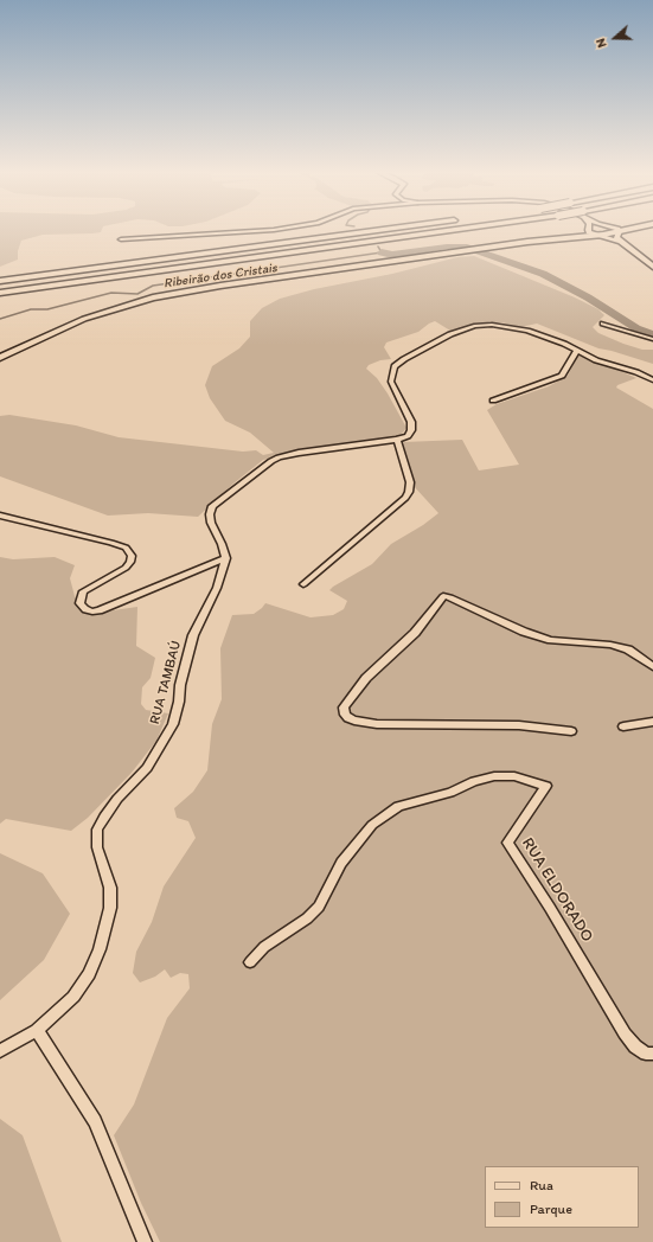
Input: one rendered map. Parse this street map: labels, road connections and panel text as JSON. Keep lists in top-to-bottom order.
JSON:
{
  "streets": {
    "street": ["RUA TAMBAÚ", "RUA ELDORADO"]
  },
  "water": ["Ribeirão dos Cristais"],
  "legend": ["Rua", "Parque"],
  "north": "left"
}
